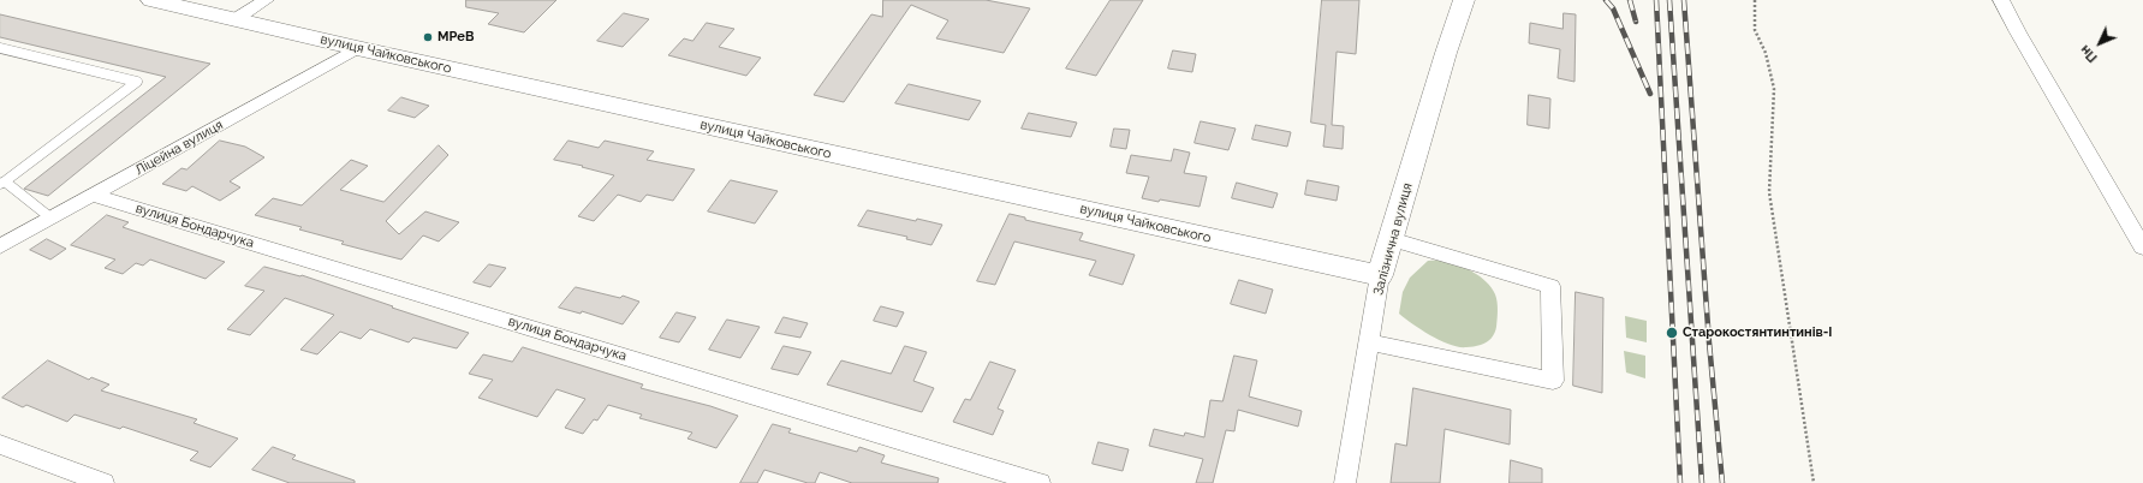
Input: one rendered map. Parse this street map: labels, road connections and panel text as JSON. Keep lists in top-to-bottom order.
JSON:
{
  "streets": {
    "street": [
      "вулиця Чайковського",
      "Ліцейна вулиця",
      "вулиця Бондарчука",
      "Залізнична вулиця"
    ]
  },
  "crossings": [
    ["вулиця Чайковського", "Ліцейна вулиця"],
    ["вулиця Чайковського", "Залізнична вулиця"],
    ["Ліцейна вулиця", "вулиця Бондарчука"]
  ],
  "places": ["МРеВ", "Старокостянтинтинів-І"],
  "north": "bottom left"
}
